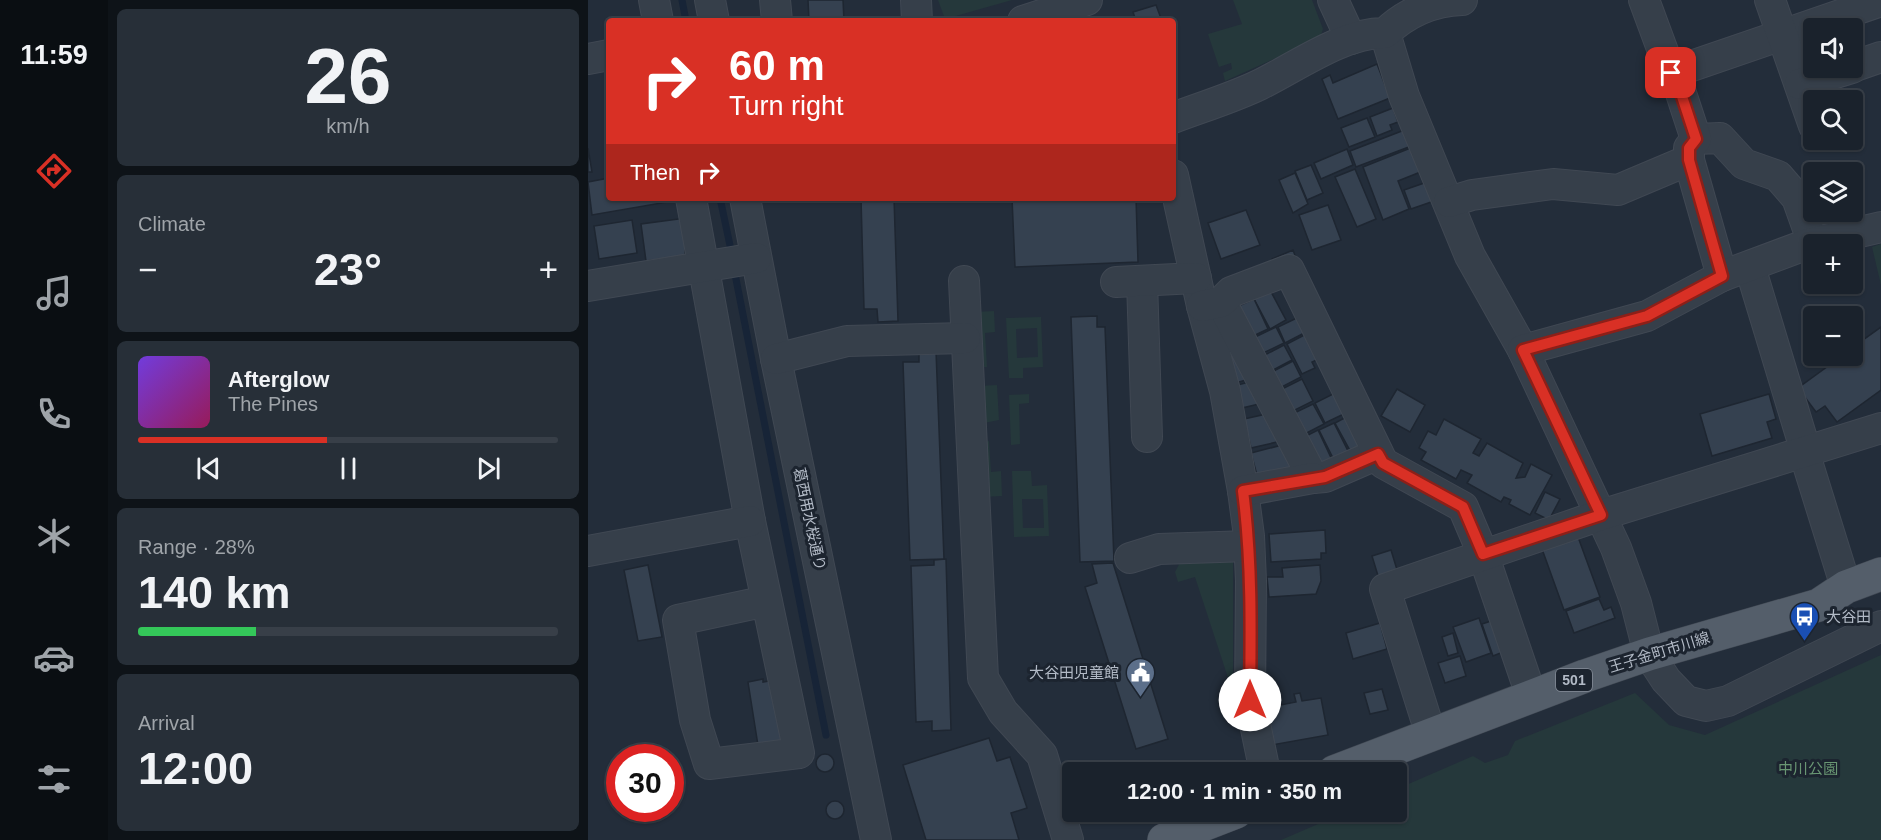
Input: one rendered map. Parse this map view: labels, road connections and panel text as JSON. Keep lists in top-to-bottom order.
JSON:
{
  "streets": {
    "main road": ["王子金町市川線", "501"],
    "street": ["葛西用水桜通り"]
  },
  "parks": ["中川公園"],
  "places": {
    "bus stop": ["大谷田"],
    "public building": ["大谷田児童館"]
  },
  "page": {
    "tabs": "11:59",
    "tile": [
      ["26", "km/h"],
      "Climate",
      ["Range · 28%", "140 km"],
      ["Arrival", "12:00"]
    ],
    "map_buttons": ["+", "−"],
    "turn": ["60 m", "Turn right"],
    "then": "Then",
    "heat": ["−", "23°", "+"],
    "song": ["Afterglow", "The Pines"],
    "limit": "30",
    "trip": "12:00 · 1 min · 350 m"
  }
}
